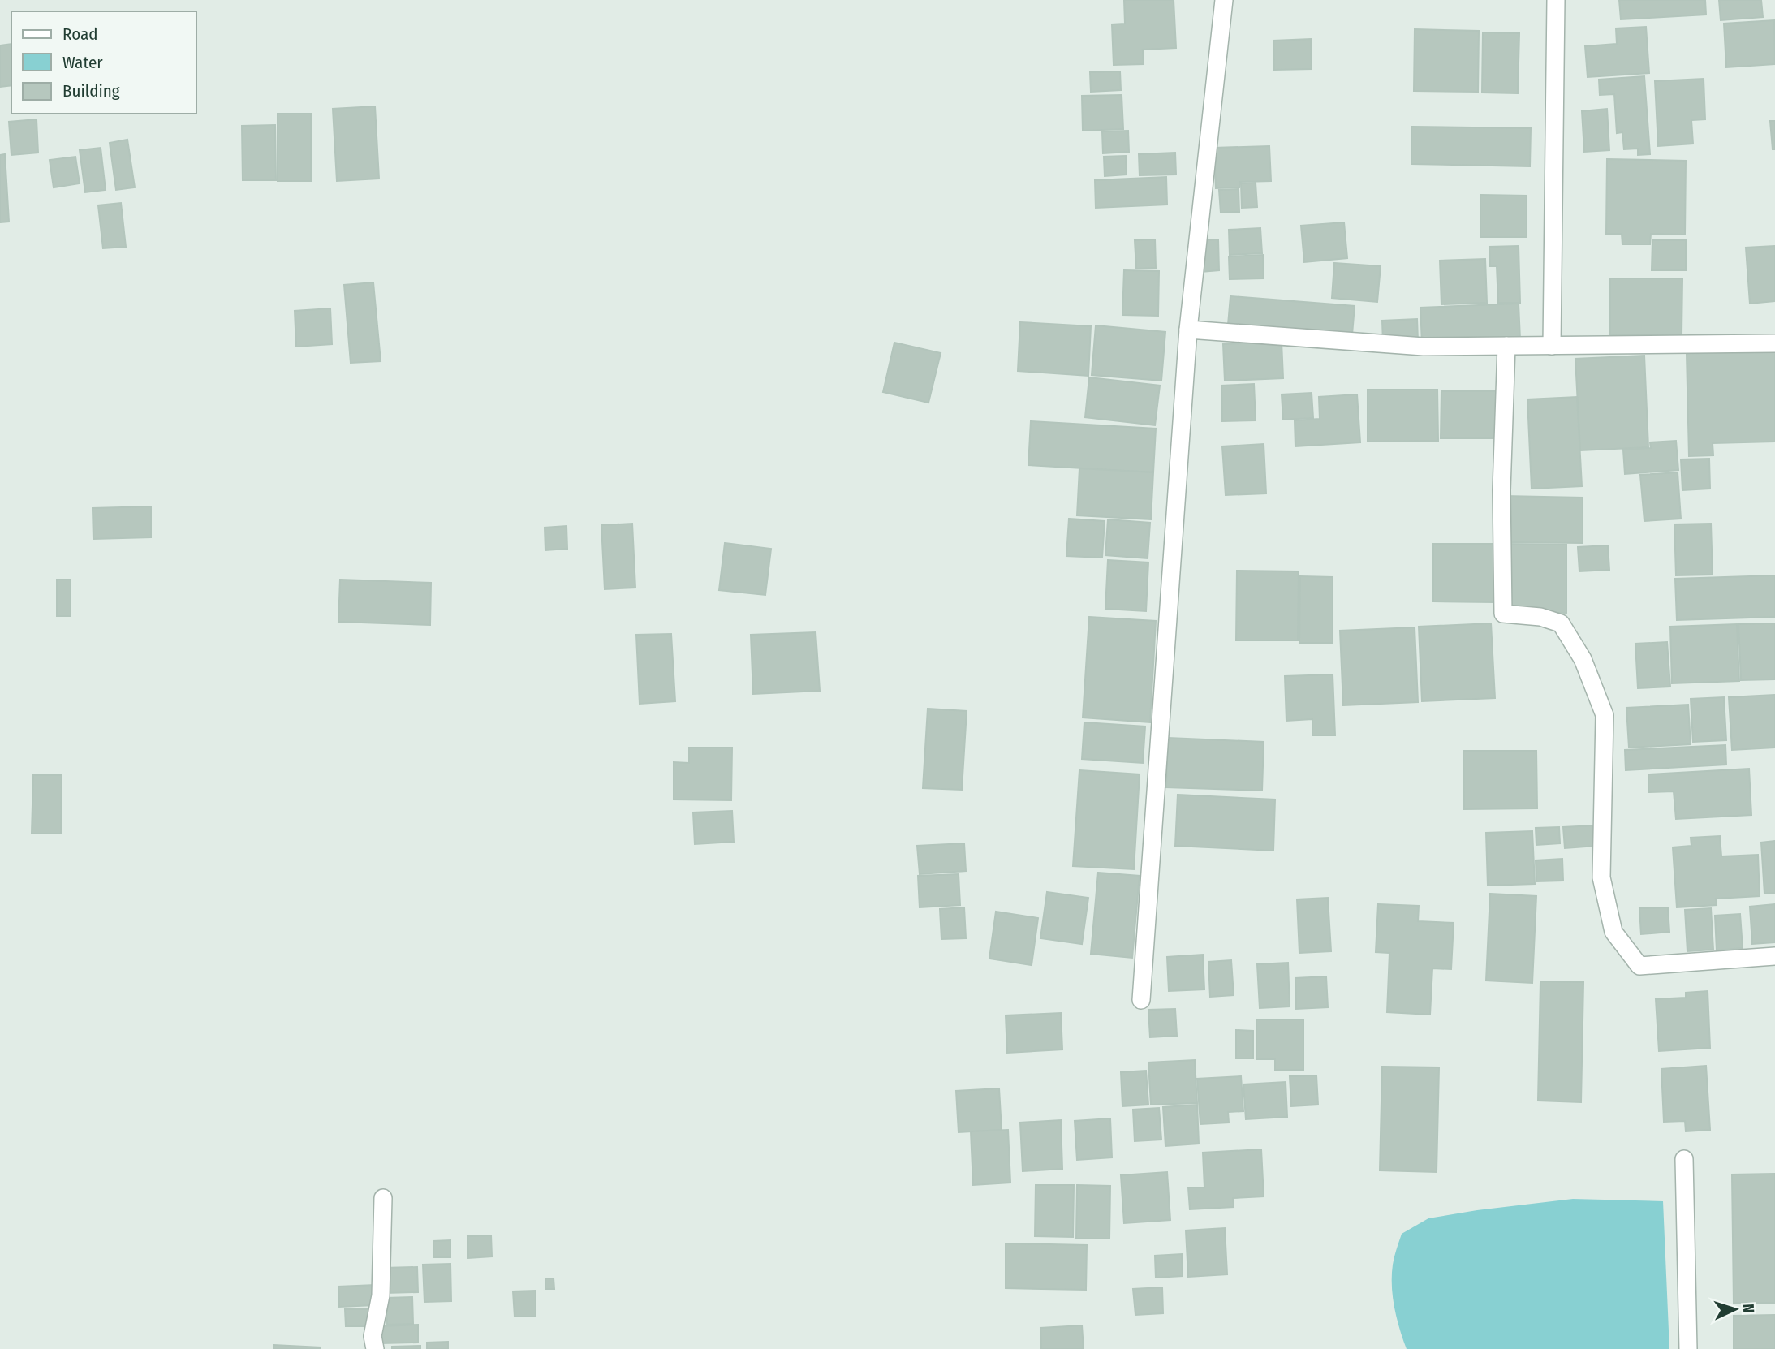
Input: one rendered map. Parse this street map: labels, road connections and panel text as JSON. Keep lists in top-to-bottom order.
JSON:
{
  "legend": ["Road", "Water", "Building"],
  "north": "right"
}
